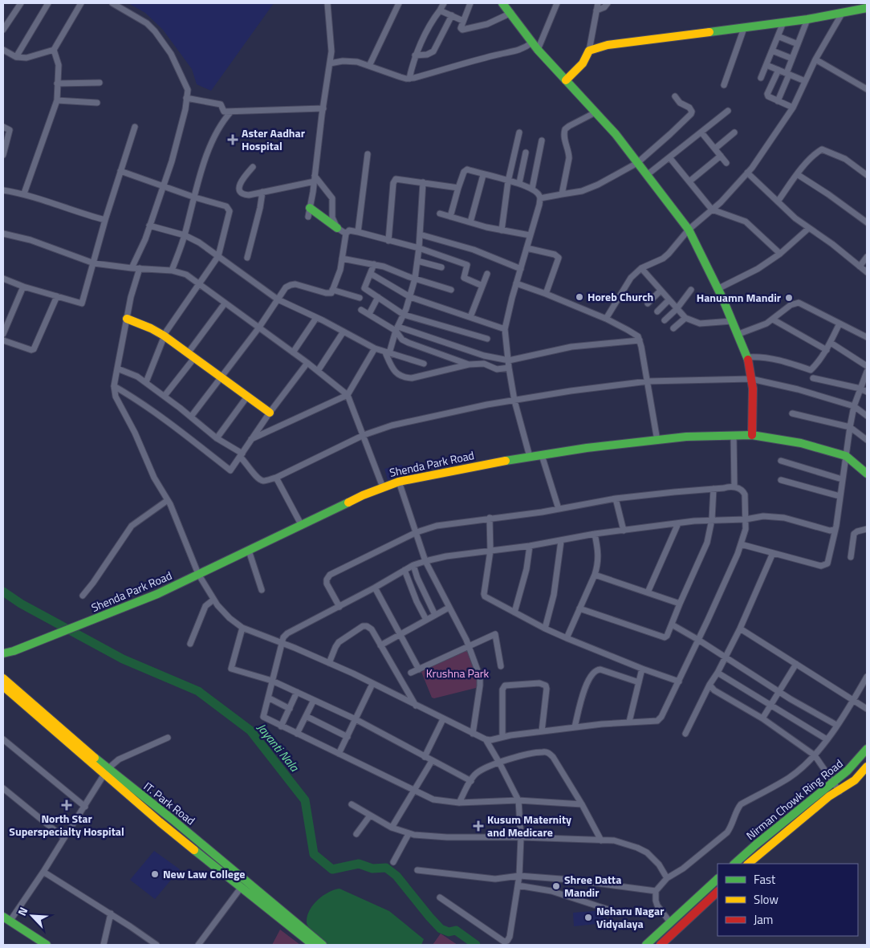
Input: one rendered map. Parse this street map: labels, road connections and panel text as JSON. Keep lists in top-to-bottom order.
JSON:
{
  "streets": {
    "main road": ["Shenda Park Road", "Nirman Chowk Ring Road", "IT. Park Road"]
  },
  "water": ["Jayanti Nala"],
  "parks": ["Krushna Park"],
  "places": {
    "health": ["Aster Aadhar Hospital", "North Star Superspecialty Hospital", "Kusum Maternity and Medicare"],
    "other": [
      "Horeb Church",
      "Hanuamn Mandir",
      "New Law College",
      "Shree Datta Mandir",
      "Neharu Nagar Vidyalaya"
    ]
  },
  "legend": ["Fast", "Slow", "Jam"],
  "north": "top left"
}
